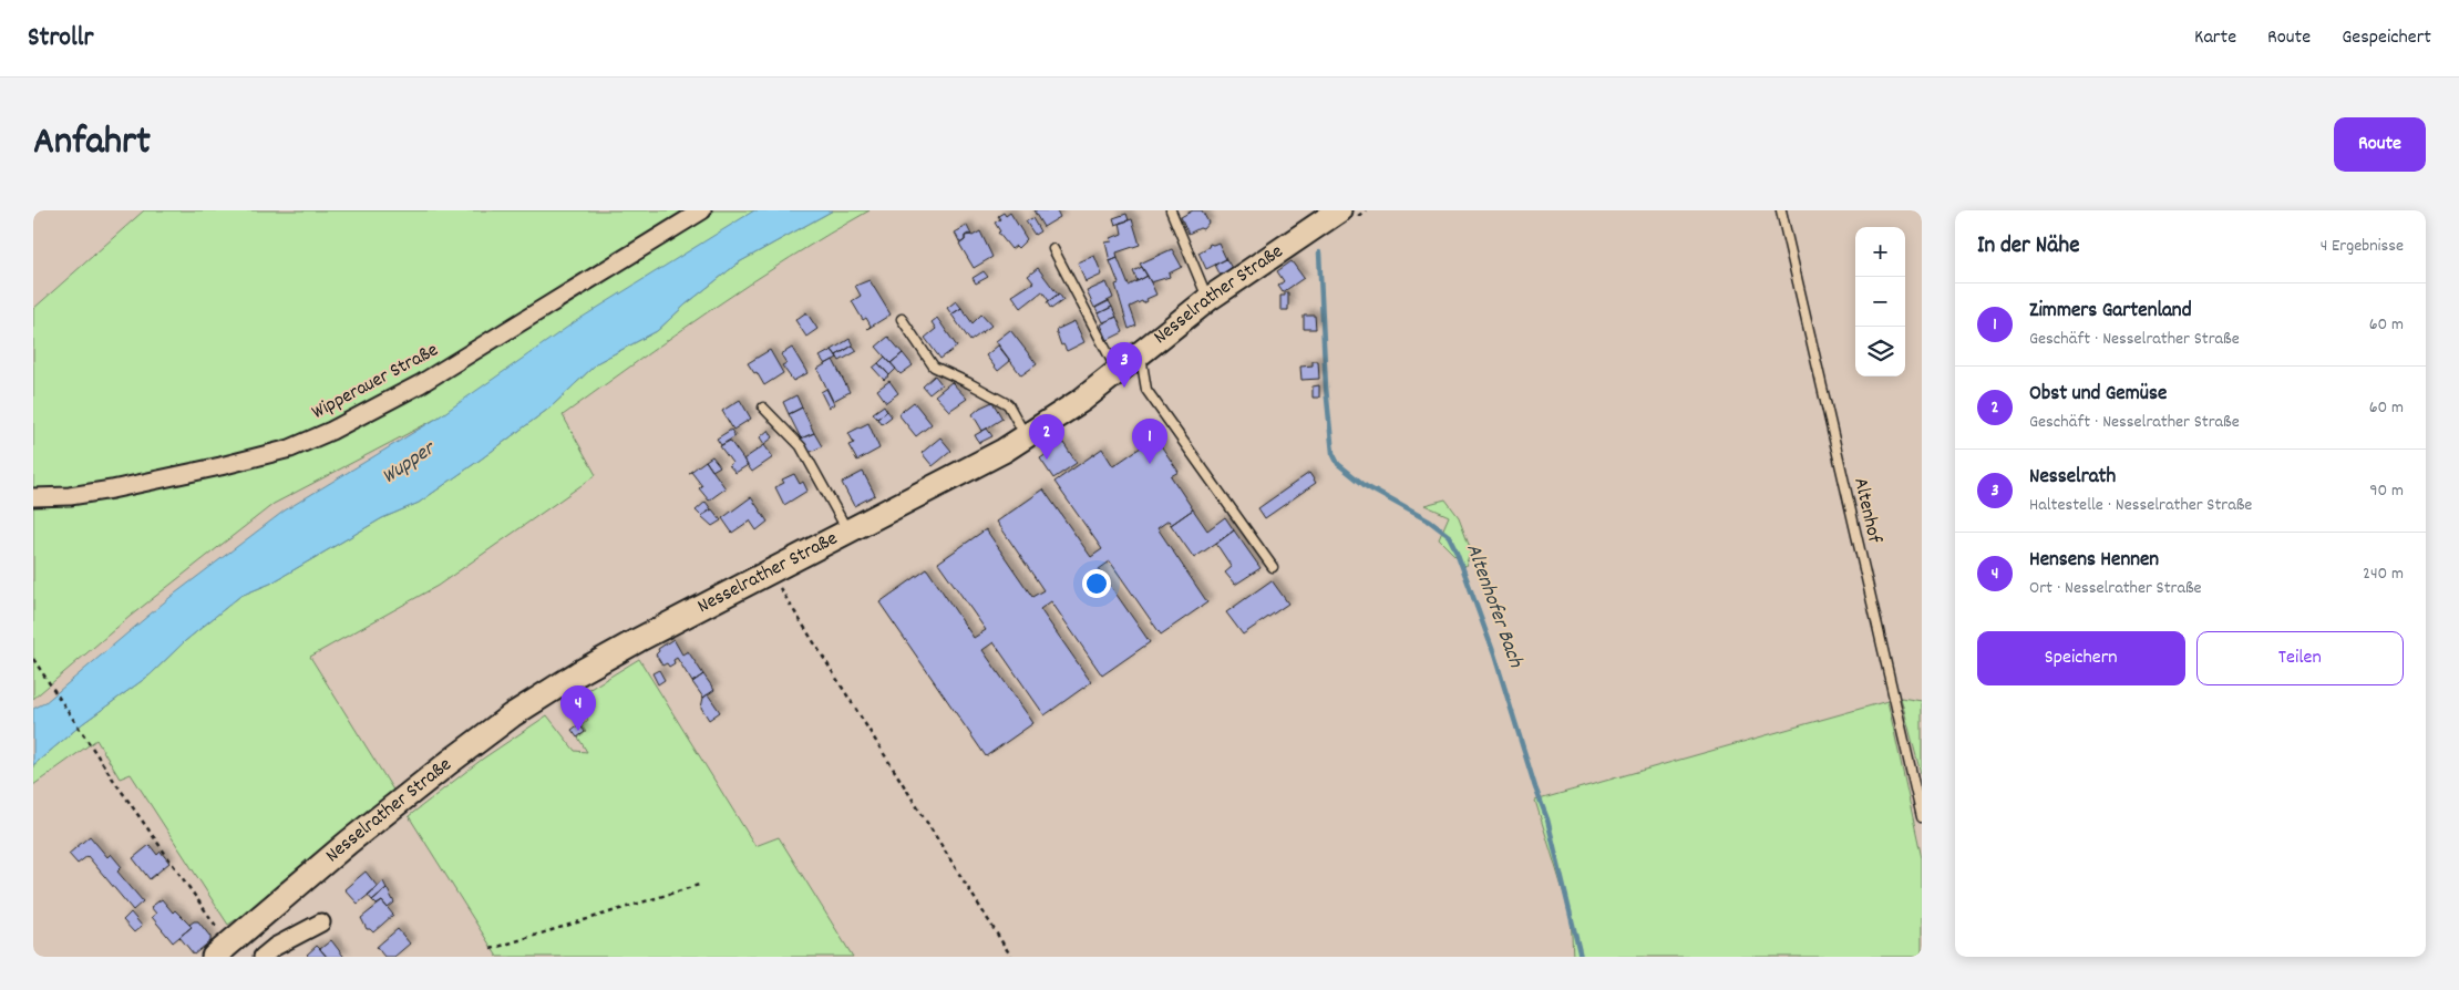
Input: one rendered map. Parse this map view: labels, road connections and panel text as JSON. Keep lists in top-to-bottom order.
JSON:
{
  "streets": {
    "main road": ["Nesselrather Straße"],
    "street": ["Wipperauer Straße"],
    "lane": ["Altenhof"]
  },
  "water": ["Wupper", "Altenhofer Bach"],
  "page": {
    "header": "Strollr",
    "nav": ["Karte", "Route", "Gespeichert"],
    "title": "Anfahrt",
    "buttons": [
      "Route",
      ["Speichern", "Teilen"]
    ],
    "heading": ["In der Nähe", "4 Ergebnisse"],
    "map_buttons": ["+", "−"],
    "list": [
      {
        "mark": "1",
        "name": "Zimmers Gartenland",
        "note": "Geschäft · Nesselrather Straße",
        "value": "60 m"
      },
      {
        "mark": "2",
        "name": "Obst und Gemüse",
        "note": "Geschäft · Nesselrather Straße",
        "value": "60 m"
      },
      {
        "mark": "3",
        "name": "Nesselrath",
        "note": "Haltestelle · Nesselrather Straße",
        "value": "90 m"
      },
      {
        "mark": "4",
        "name": "Hensens Hennen",
        "note": "Ort · Nesselrather Straße",
        "value": "240 m"
      }
    ],
    "pins": [
      "3",
      "2",
      "1",
      "4"
    ]
  }
}
